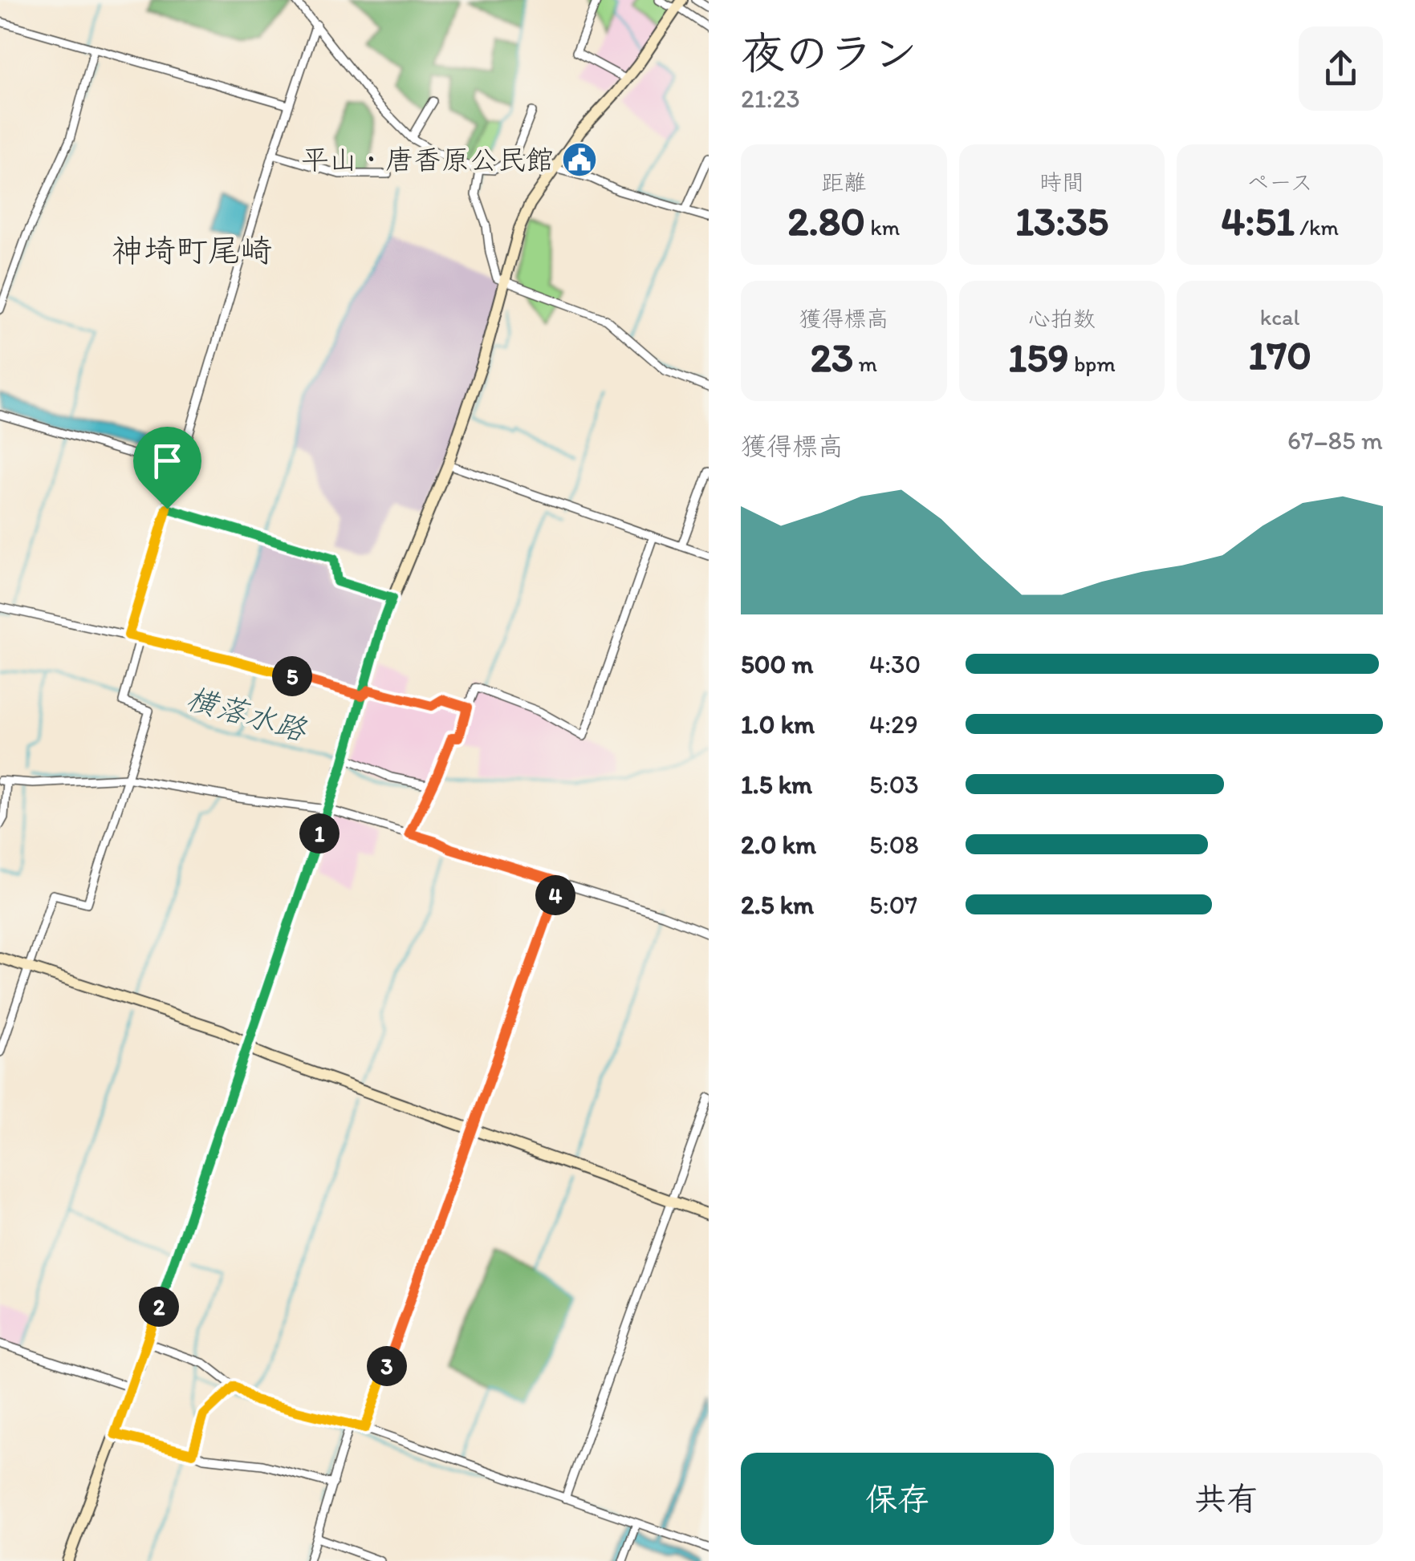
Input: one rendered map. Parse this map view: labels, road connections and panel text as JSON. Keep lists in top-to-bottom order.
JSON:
{
  "districts": ["神埼町尾崎"],
  "water": ["横落水路"],
  "places": {
    "public building": ["平山・唐香原公民館"]
  },
  "page": {
    "heading": ["夜のラン", "21:23"],
    "stats": [
      ["距離", "2.80 km"],
      ["時間", "13:35"],
      ["ペース", "4:51 /km"],
      ["獲得標高", "23 m"],
      ["心拍数", "159 bpm"],
      ["kcal", "170"]
    ],
    "chart": ["獲得標高", "67–85 m"],
    "list": [
      {
        "name": "500 m",
        "note": "4:30"
      },
      {
        "name": "1.0 km",
        "note": "4:29"
      },
      {
        "name": "1.5 km",
        "note": "5:03"
      },
      {
        "name": "2.0 km",
        "note": "5:08"
      },
      {
        "name": "2.5 km",
        "note": "5:07"
      }
    ],
    "pins": [
      "5",
      "1",
      "4",
      "2",
      "3"
    ],
    "buttons": ["保存", "共有"]
  }
}
